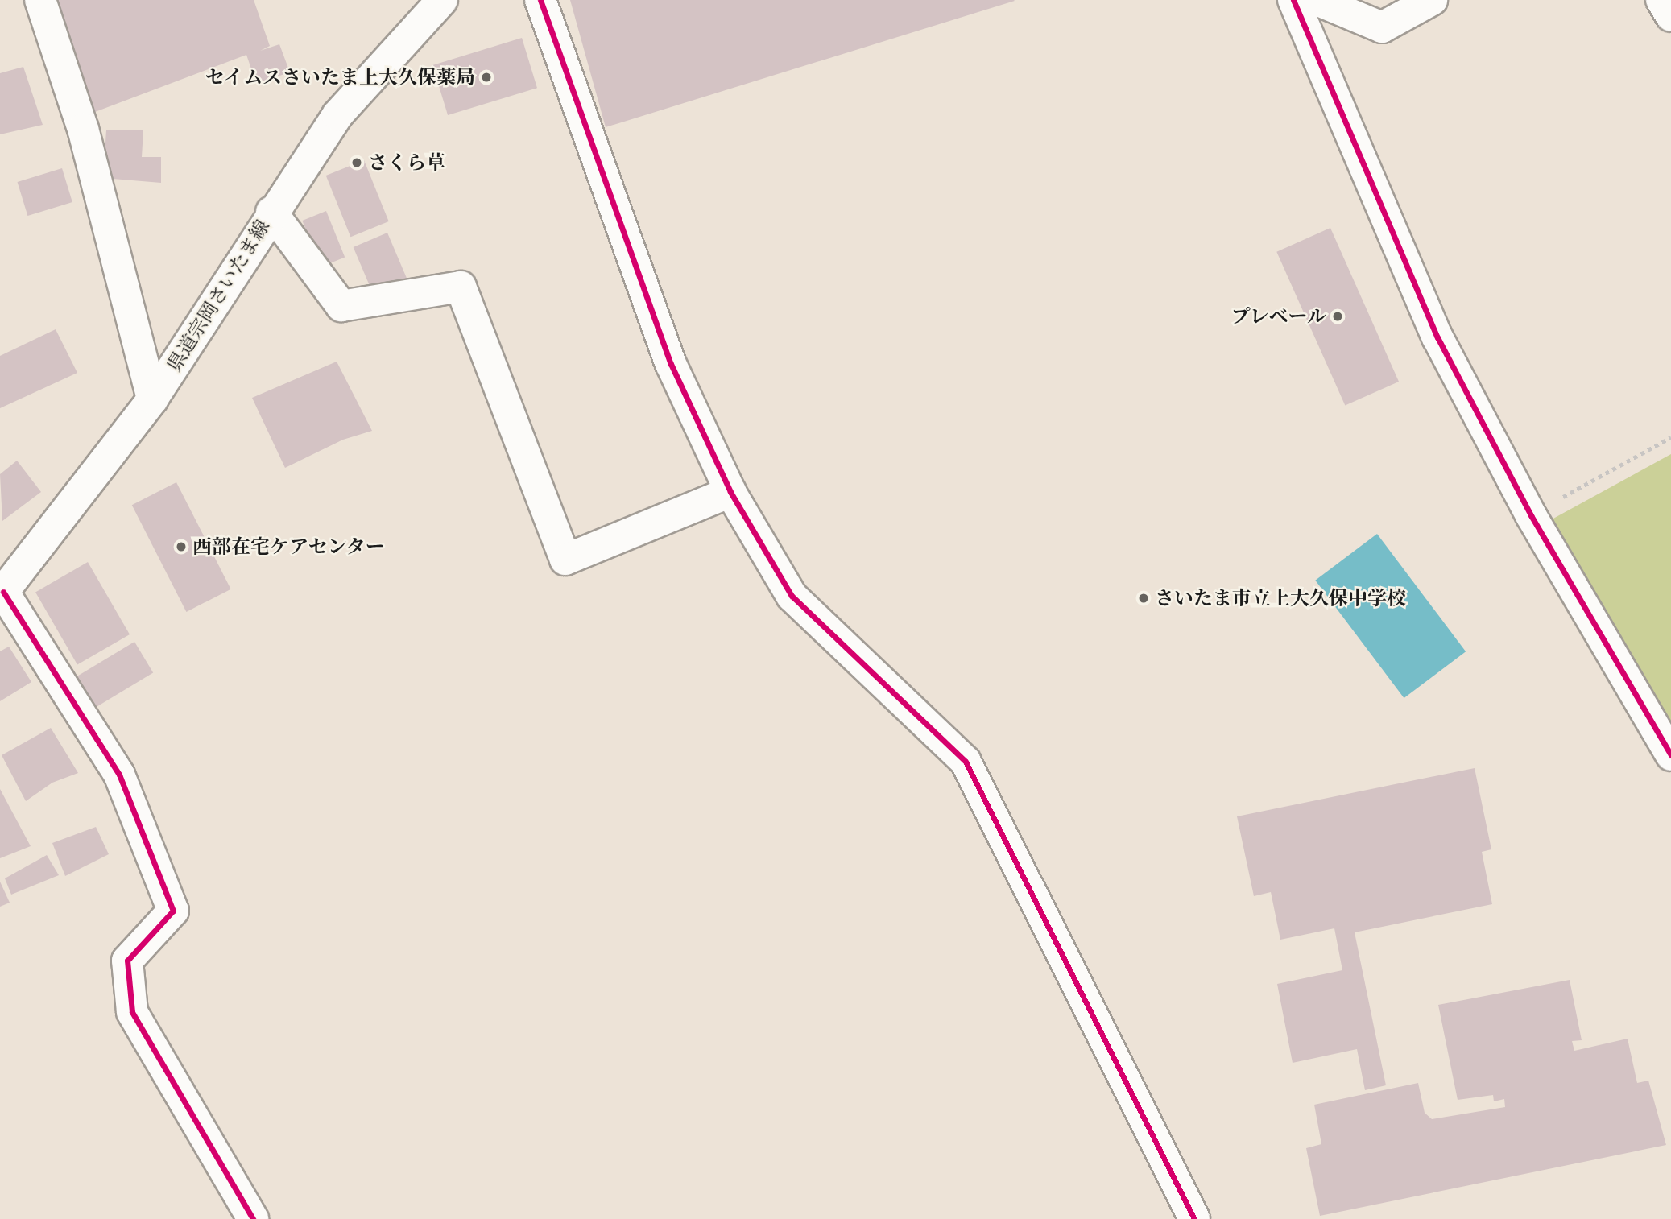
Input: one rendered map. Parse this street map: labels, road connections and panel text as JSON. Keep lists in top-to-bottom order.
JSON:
{
  "streets": {
    "street": ["県道宗岡さいたま線"]
  },
  "places": [
    "セイムスさいたま上大久保薬局",
    "さくら草",
    "プレベール",
    "西部在宅ケアセンター",
    "さいたま市立上大久保中学校"
  ]
}
